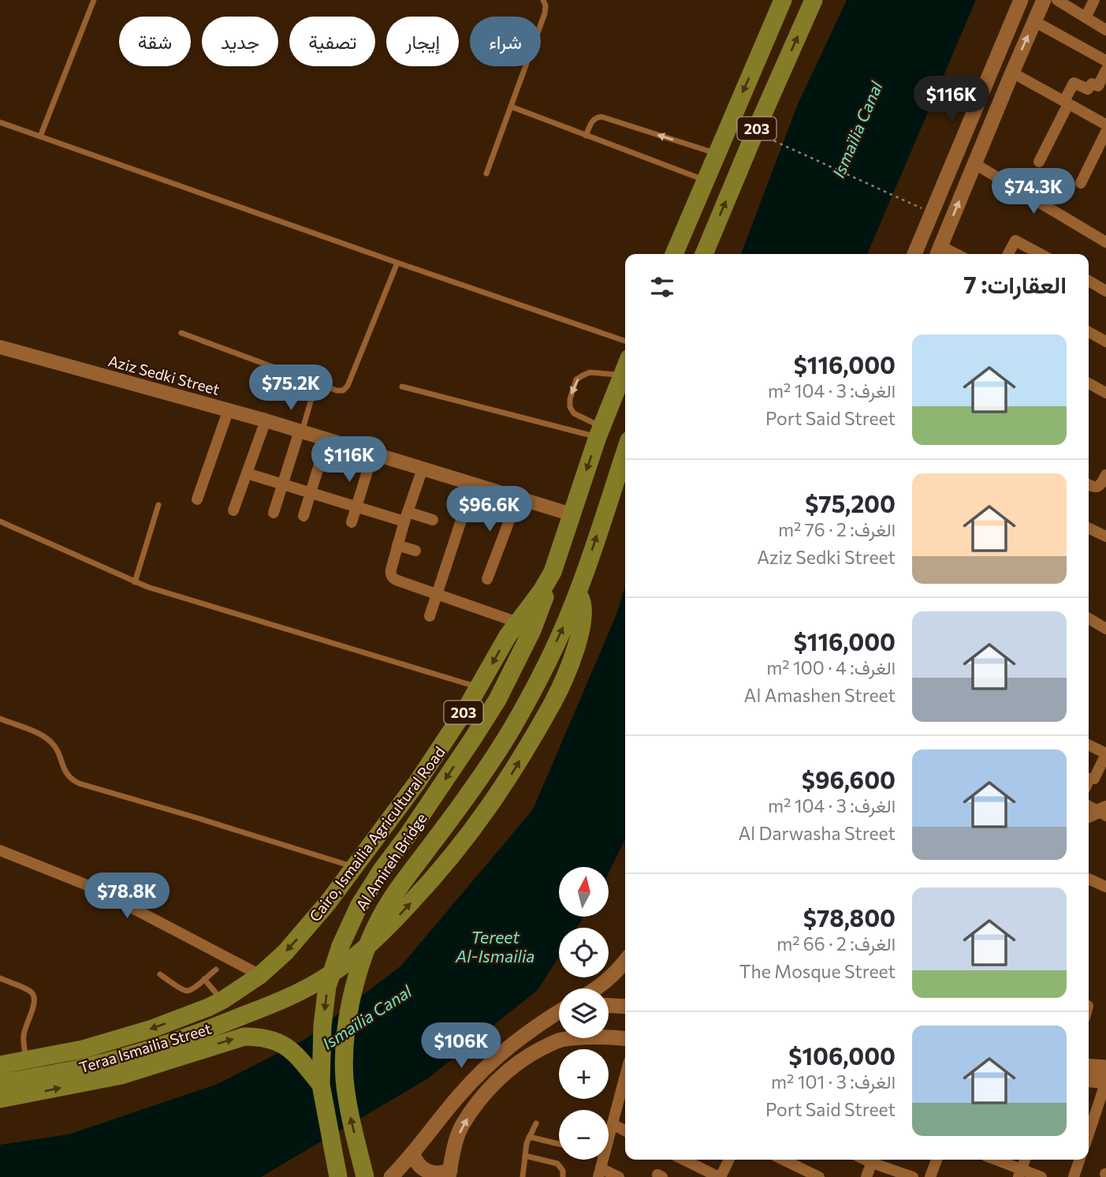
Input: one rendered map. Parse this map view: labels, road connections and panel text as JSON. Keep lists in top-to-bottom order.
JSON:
{
  "streets": {
    "main road": [
      "203",
      "Cairo, Ismailia Agricultural Road",
      "Al Amireh Bridge",
      "Teraa Ismailia Street"
    ],
    "street": ["Aziz Sedki Street"]
  },
  "crossings": [
    ["Aziz Sedki Street", "Cairo, Ismailia Agricultural Road"],
    ["Cairo, Ismailia Agricultural Road", "Al Amireh Bridge"],
    ["Cairo, Ismailia Agricultural Road", "Teraa Ismailia Street"],
    ["Al Amireh Bridge", "Teraa Ismailia Street"]
  ],
  "one_way": ["Cairo, Ismailia Agricultural Road"],
  "water": ["Ismaïlia Canal", "Tereet Al-Ismailia"],
  "north": "top",
  "page": {
    "chip": [
      "شراء",
      "إيجار",
      "تصفية",
      "جديد",
      "شقة"
    ],
    "price": [
      "$116K",
      "$74.3K",
      "$75.2K",
      "$116K",
      "$96.6K",
      "$78.8K",
      "$106K"
    ],
    "heading": "العقارات: 7",
    "list": [
      {
        "name": "$116,000",
        "note": "الغرف: 3 · 104 m² · Port Said Street"
      },
      {
        "name": "$75,200",
        "note": "الغرف: 2 · 76 m² · Aziz Sedki Street"
      },
      {
        "name": "$116,000",
        "note": "الغرف: 4 · 100 m² · Al Amashen Street"
      },
      {
        "name": "$96,600",
        "note": "الغرف: 3 · 104 m² · Al Darwasha Street"
      },
      {
        "name": "$78,800",
        "note": "الغرف: 2 · 66 m² · The Mosque Street"
      },
      {
        "name": "$106,000",
        "note": "الغرف: 3 · 101 m² · Port Said Street"
      }
    ],
    "map_buttons": ["+", "−"]
  }
}
